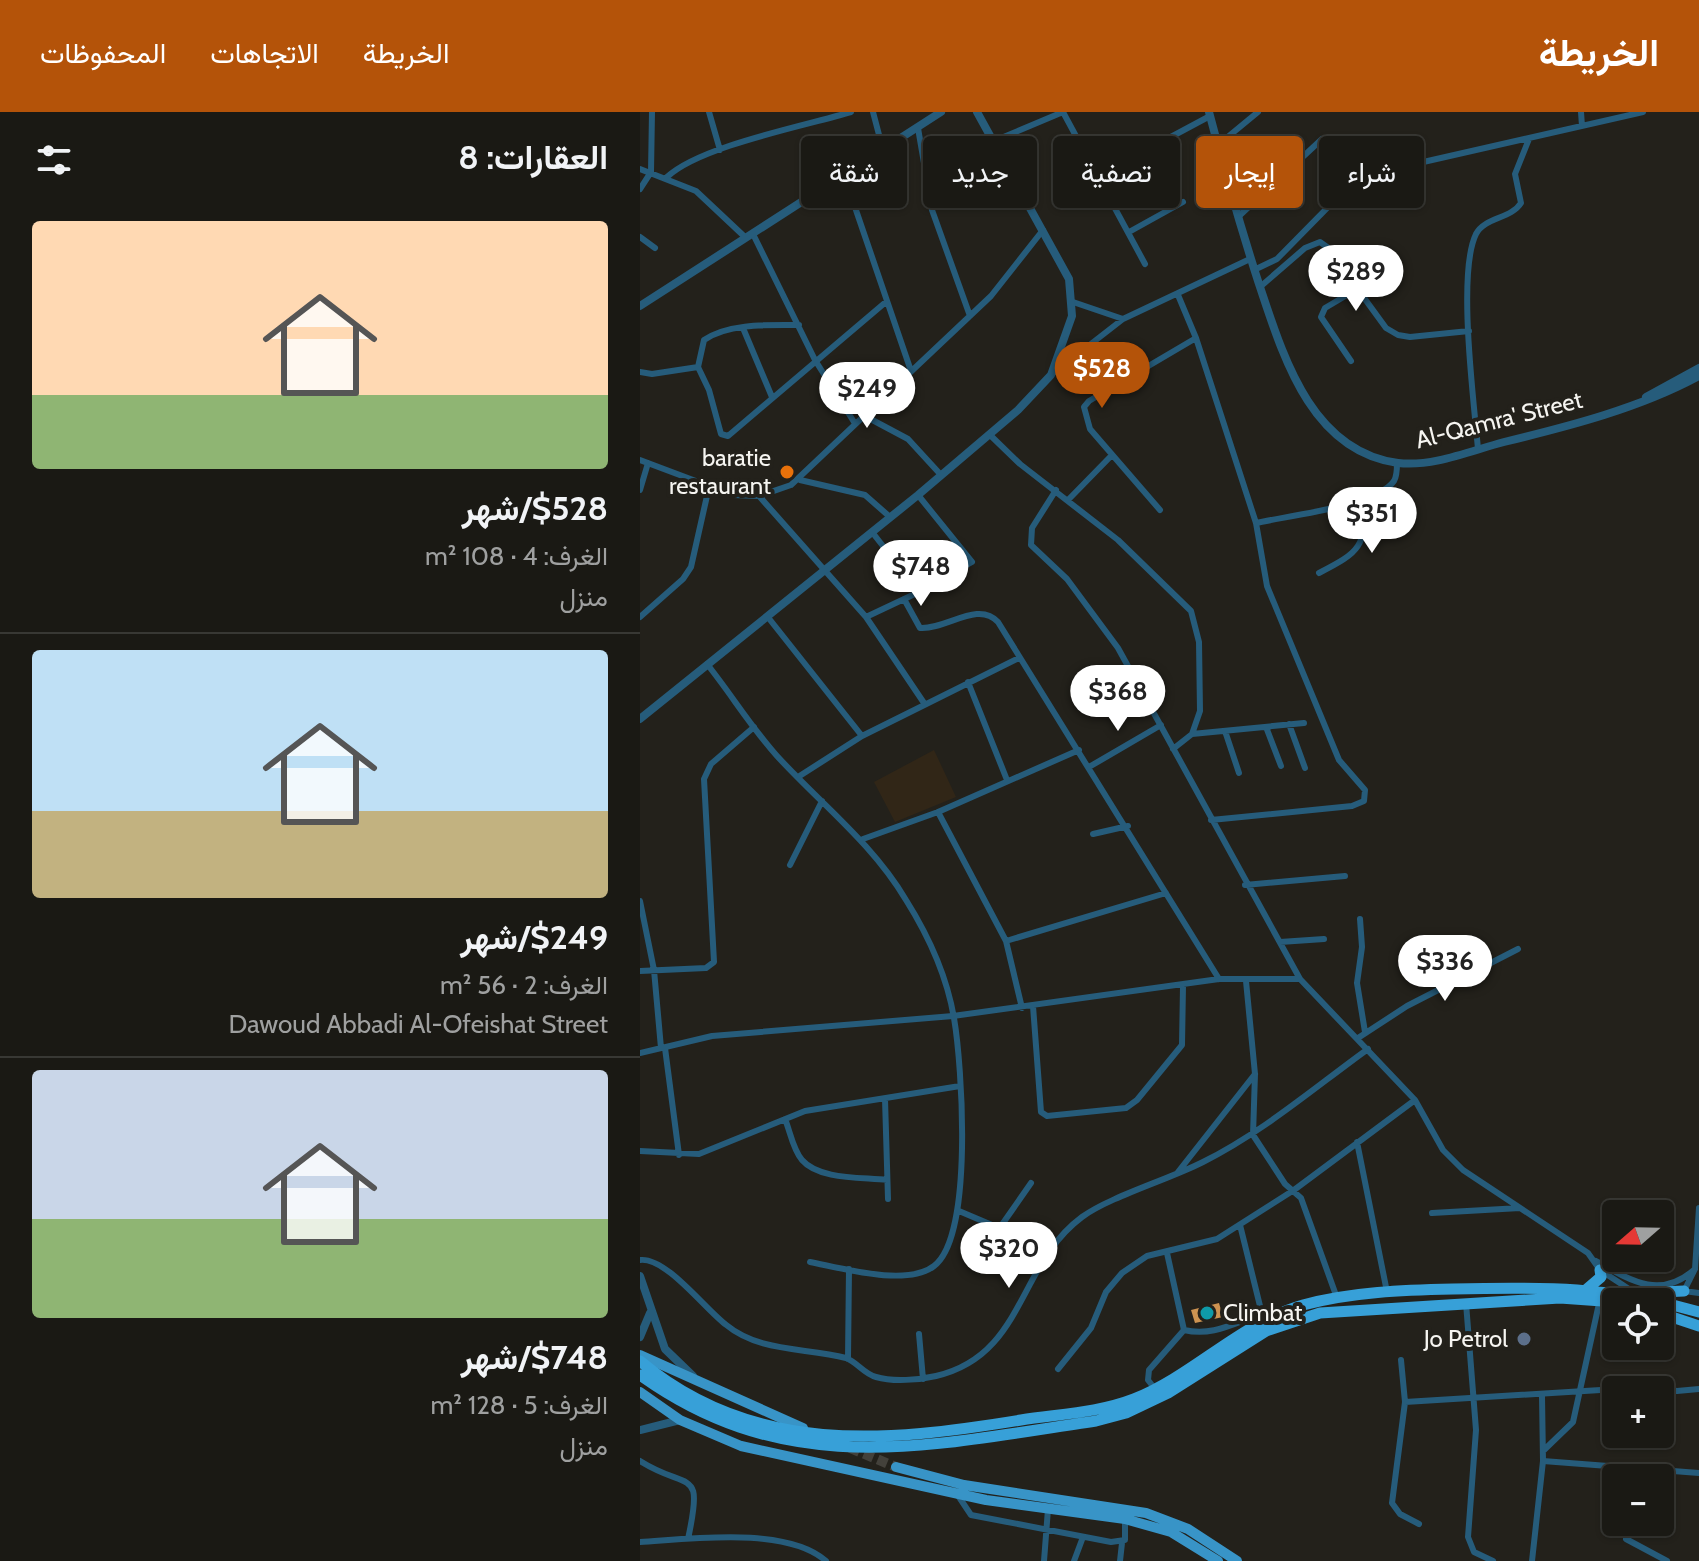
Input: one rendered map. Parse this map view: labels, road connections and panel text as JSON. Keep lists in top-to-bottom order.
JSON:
{
  "streets": {
    "street": ["Al-Qamra' Street"]
  },
  "places": ["baratie restaurant", "Climbat", "Jo Petrol"],
  "north": "left",
  "page": {
    "header": "الخريطة",
    "nav": ["الخريطة", "الاتجاهات", "المحفوظات"],
    "heading": "العقارات: 8",
    "chip": [
      "شراء",
      "إيجار",
      "تصفية",
      "جديد",
      "شقة"
    ],
    "list": [
      {
        "name": "$528/شهر",
        "note": "الغرف: 4 · 108 m² · منزل"
      },
      {
        "name": "$249/شهر",
        "note": "الغرف: 2 · 56 m² · Dawoud Abbadi Al-Ofeishat Street"
      },
      {
        "name": "$748/شهر",
        "note": "الغرف: 5 · 128 m² · منزل"
      }
    ],
    "price": [
      "$289",
      "$528",
      "$249",
      "$351",
      "$748",
      "$368",
      "$336",
      "$320"
    ],
    "map_buttons": ["+", "−"]
  }
}
